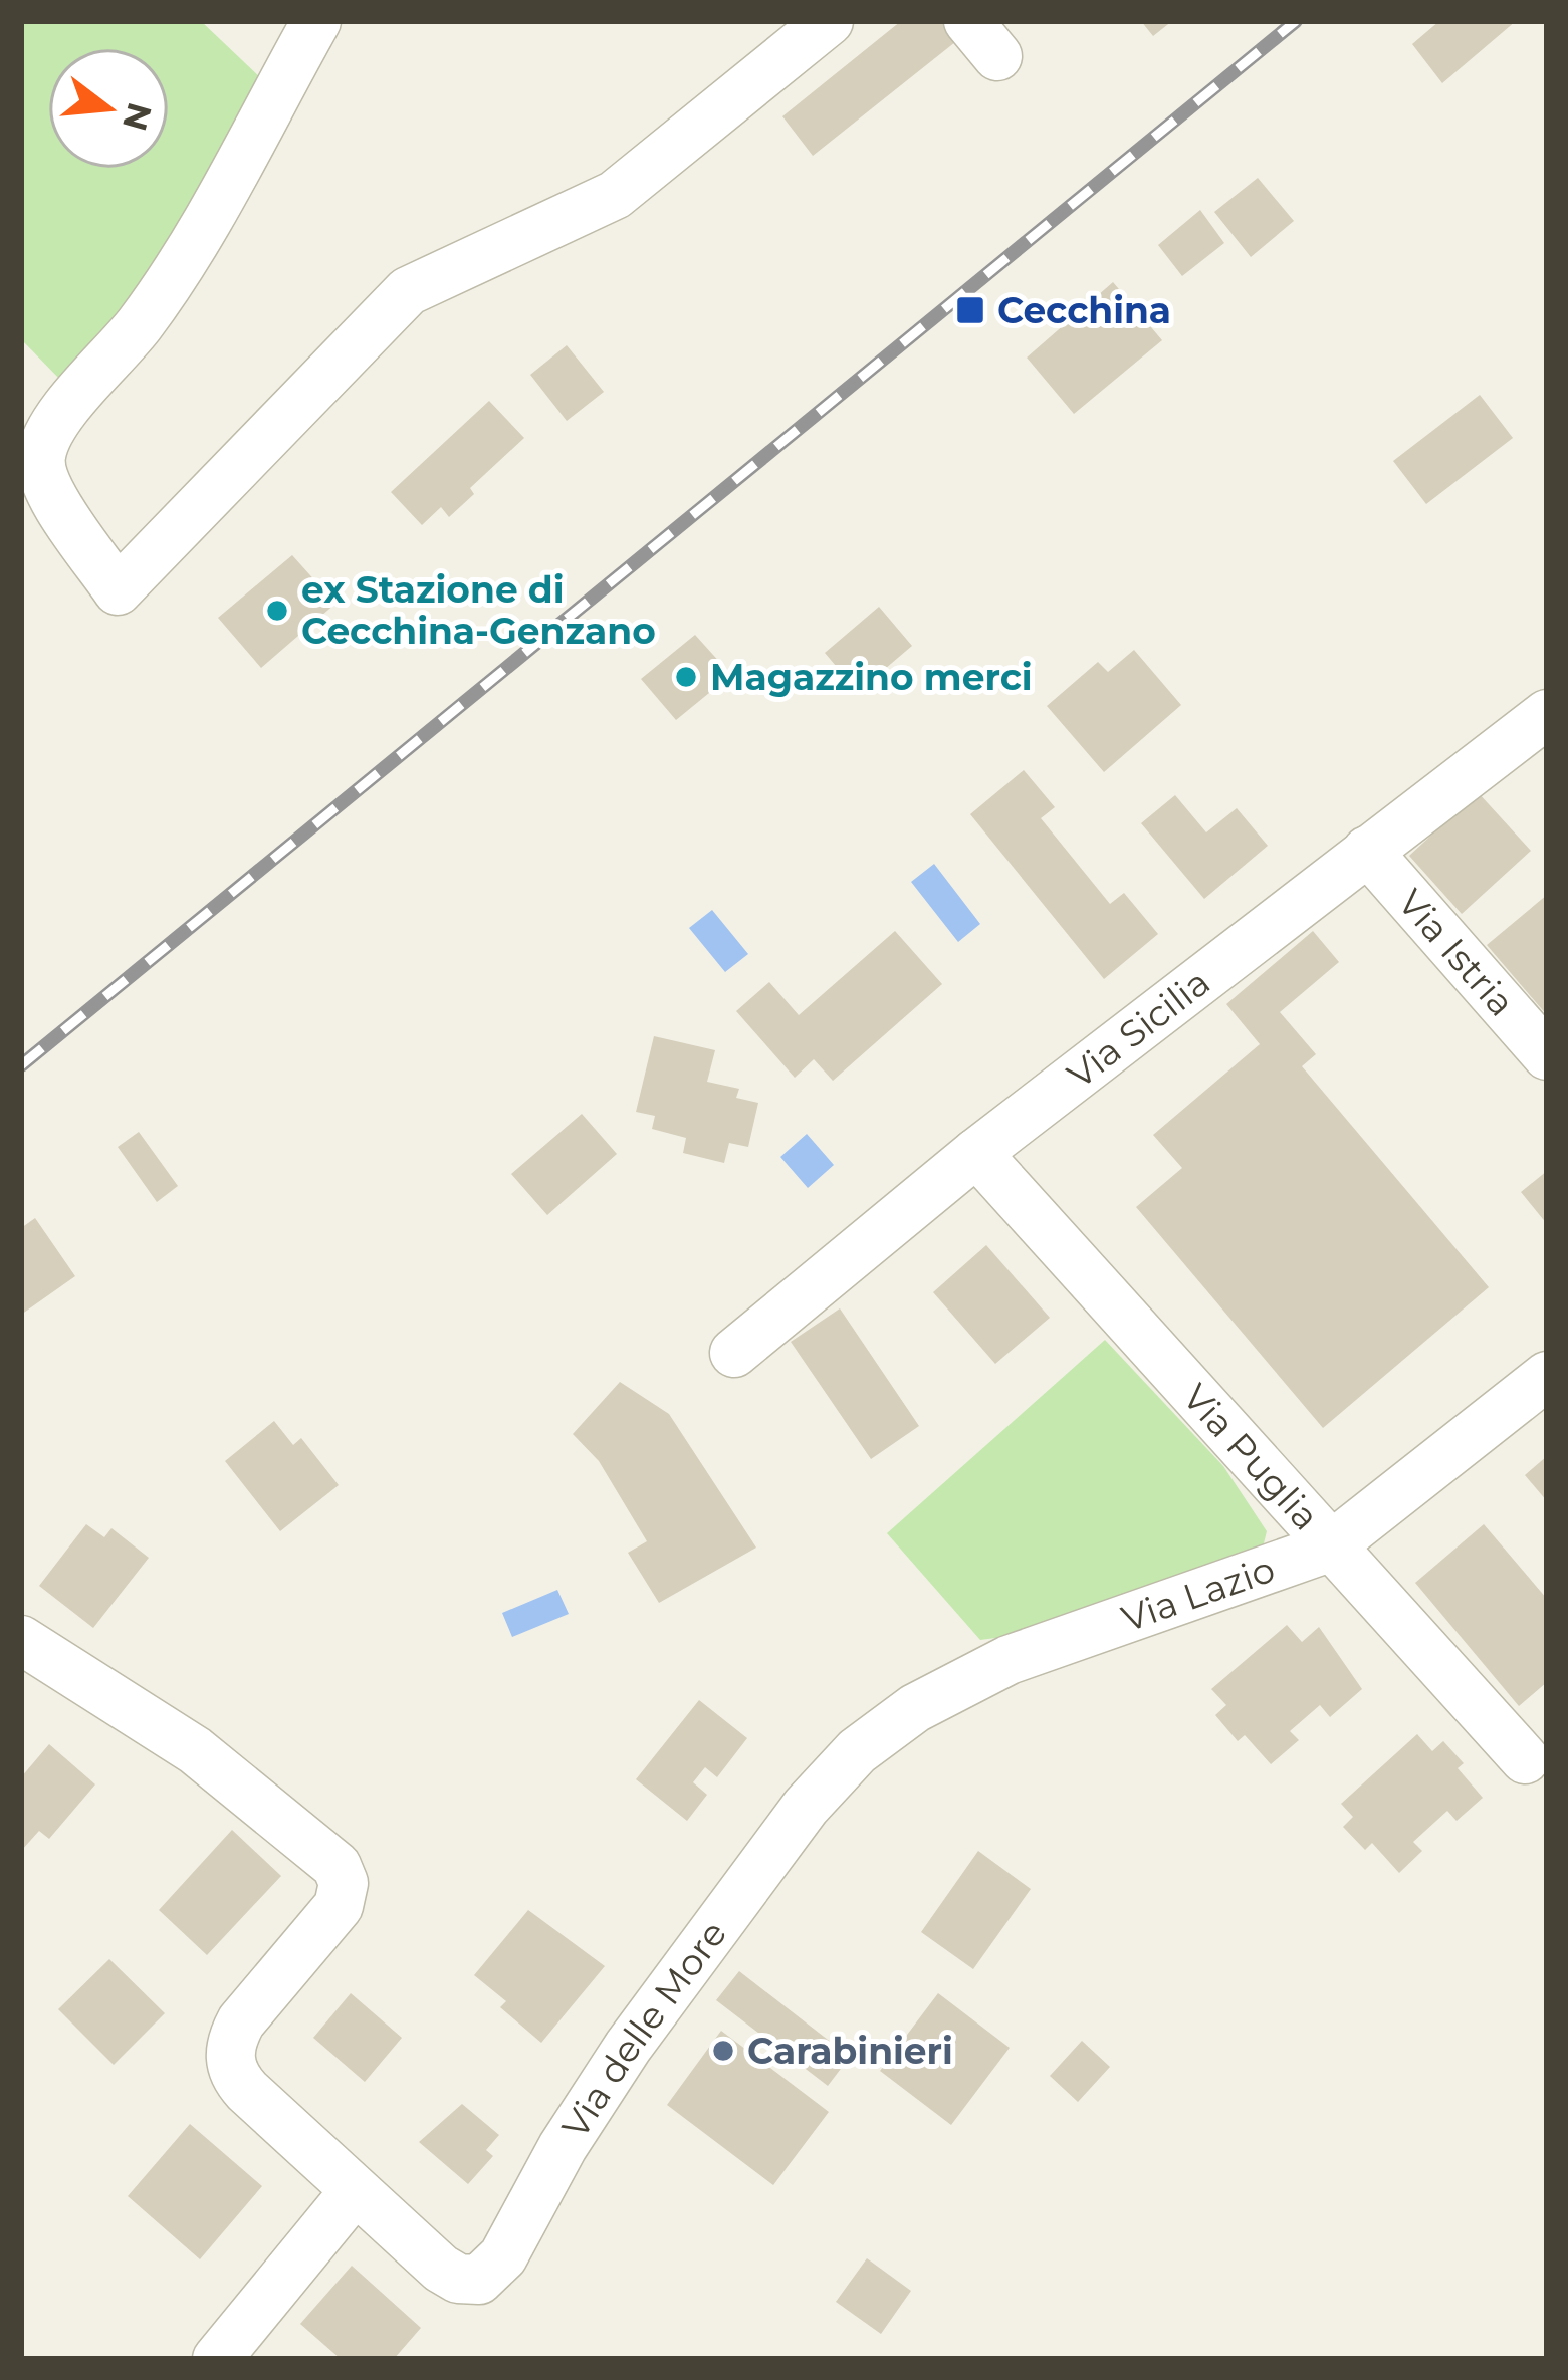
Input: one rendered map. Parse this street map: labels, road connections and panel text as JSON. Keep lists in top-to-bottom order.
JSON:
{
  "streets": {
    "street": [
      "Via Istria",
      "Via Sicilia",
      "Via Puglia",
      "Via Lazio",
      "Via delle More"
    ]
  },
  "crossings": [
    ["Via Istria", "Via Sicilia"],
    ["Via Sicilia", "Via Puglia"],
    ["Via Puglia", "Via Lazio"],
    ["Via Lazio", "Via delle More"]
  ],
  "places": {
    "transit": ["Cecchina"],
    "other": ["ex Stazione di Cecchina-Genzano", "Magazzino merci", "Carabinieri"]
  },
  "north": "right"
}
